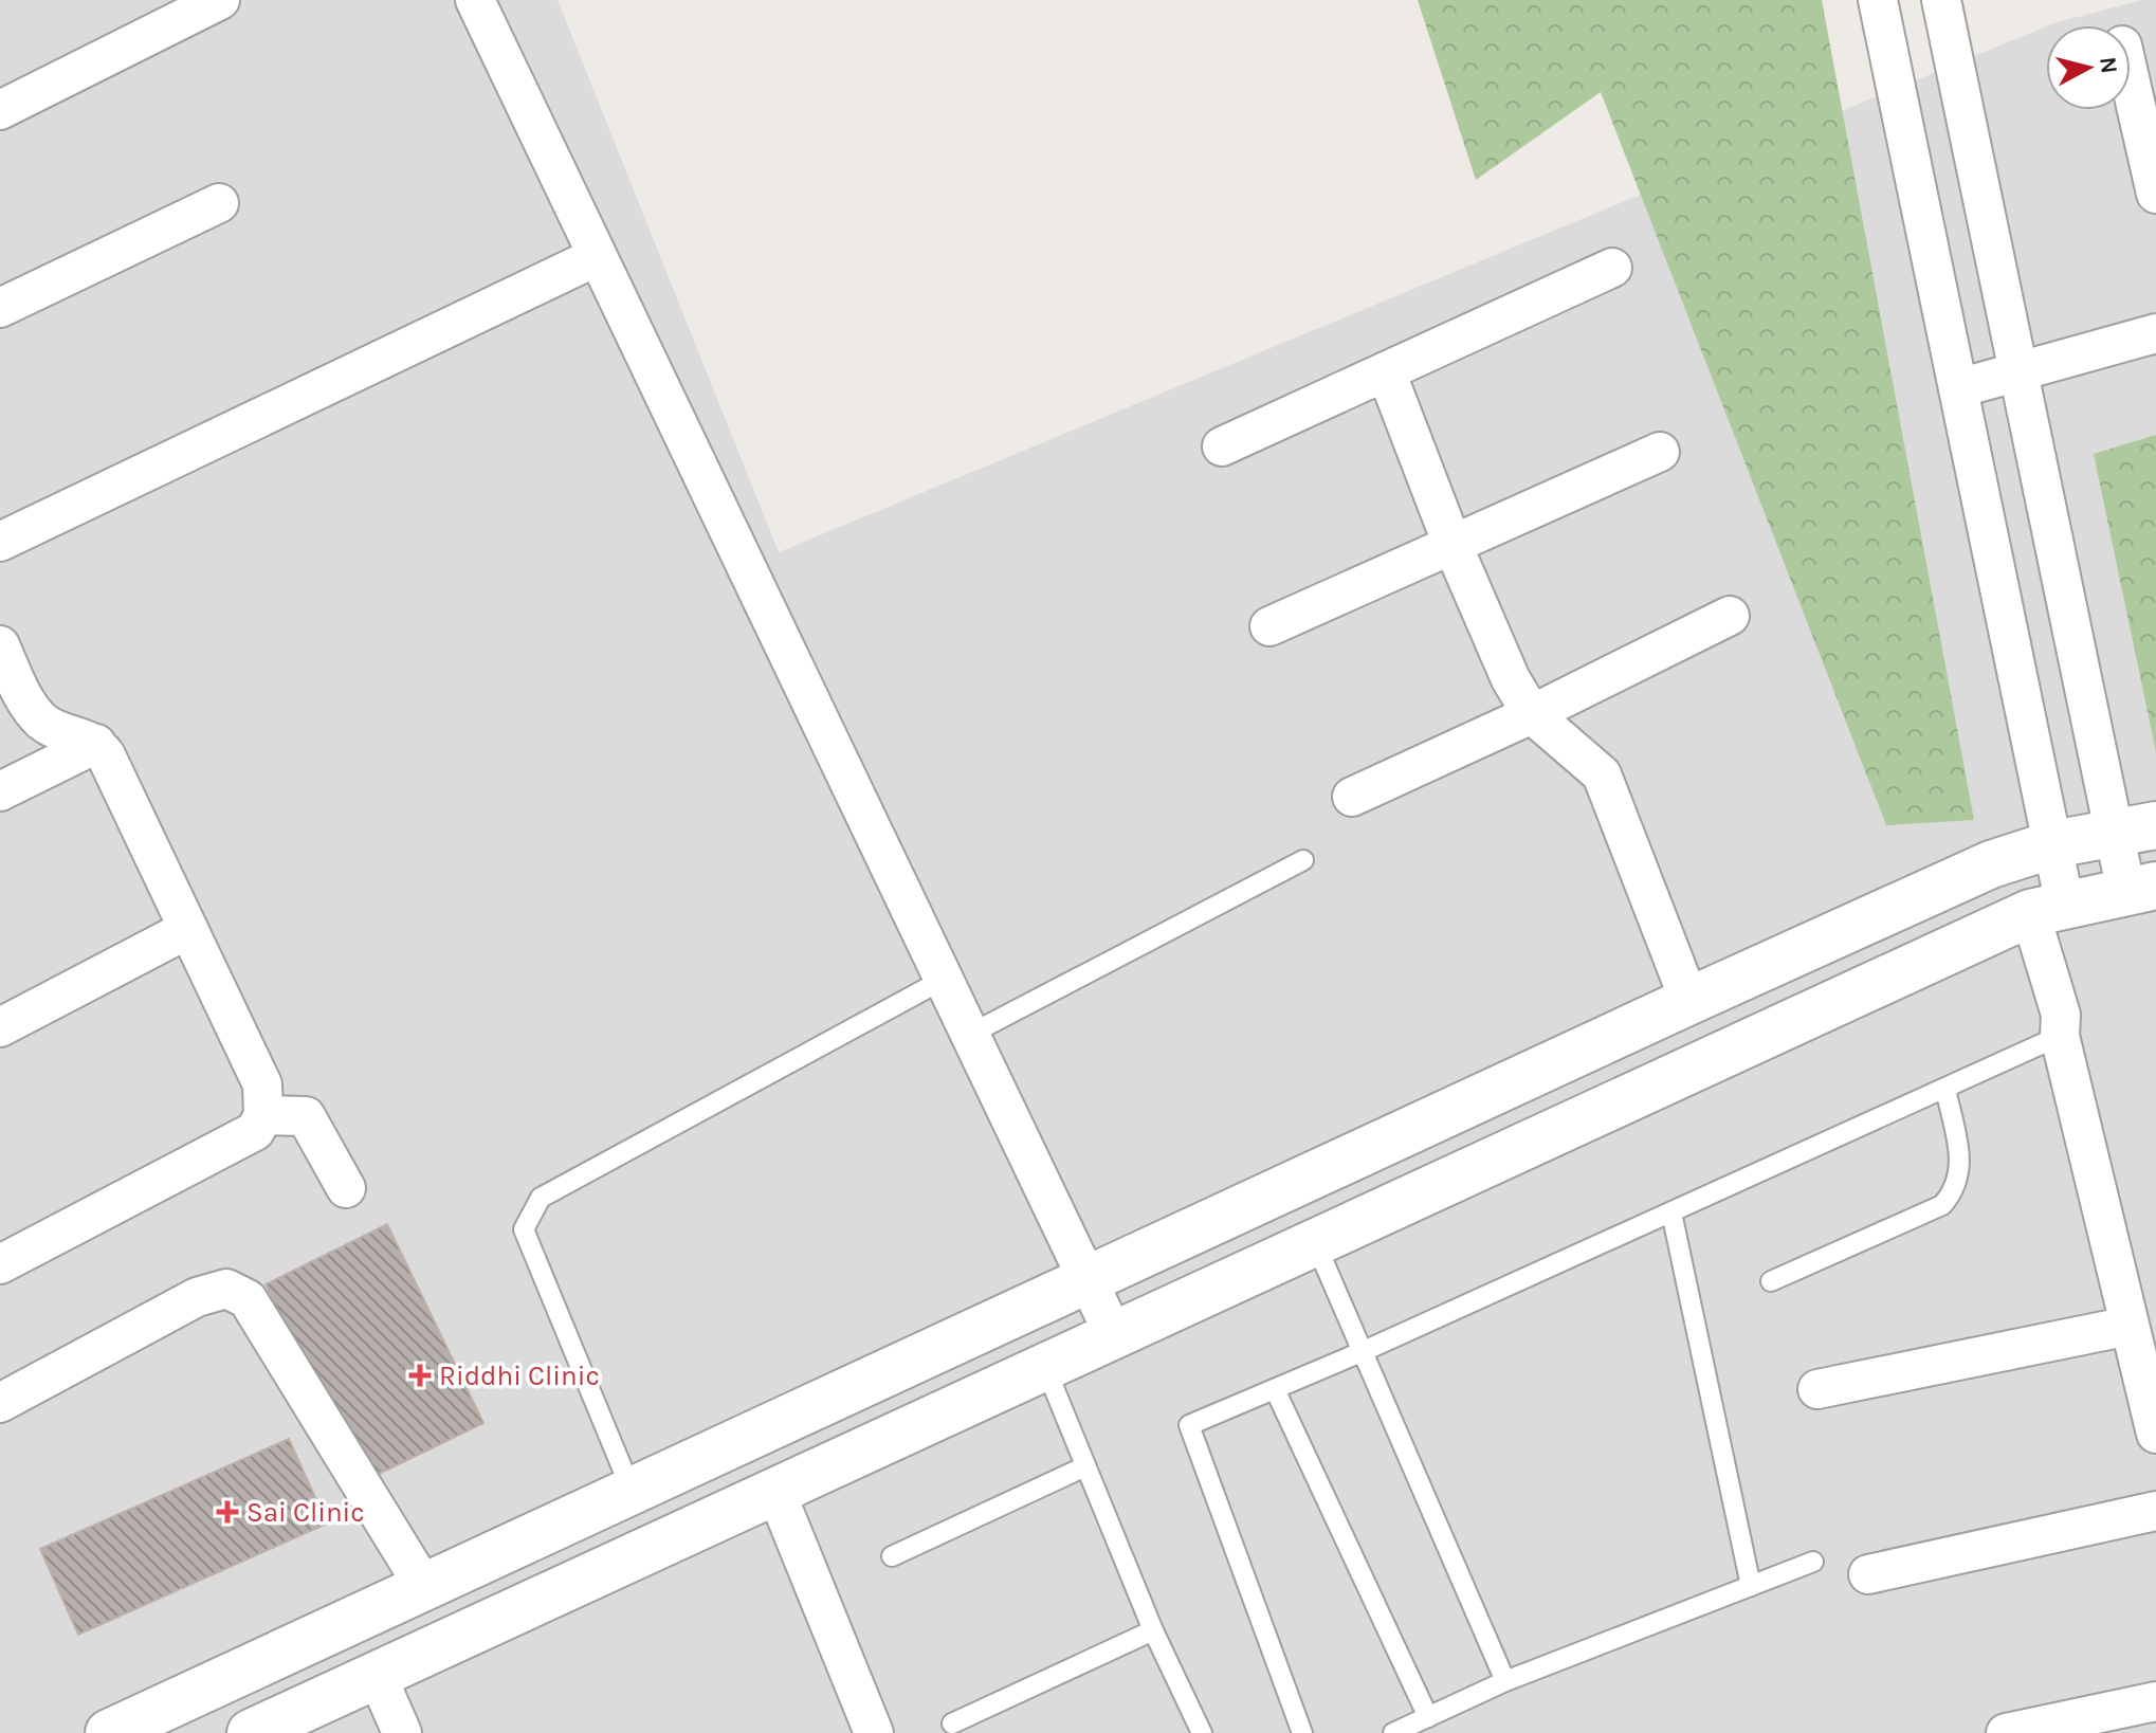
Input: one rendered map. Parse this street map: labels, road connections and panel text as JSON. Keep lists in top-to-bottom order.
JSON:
{
  "places": {
    "health": ["Riddhi Clinic", "Sai Clinic"]
  },
  "north": "right"
}
